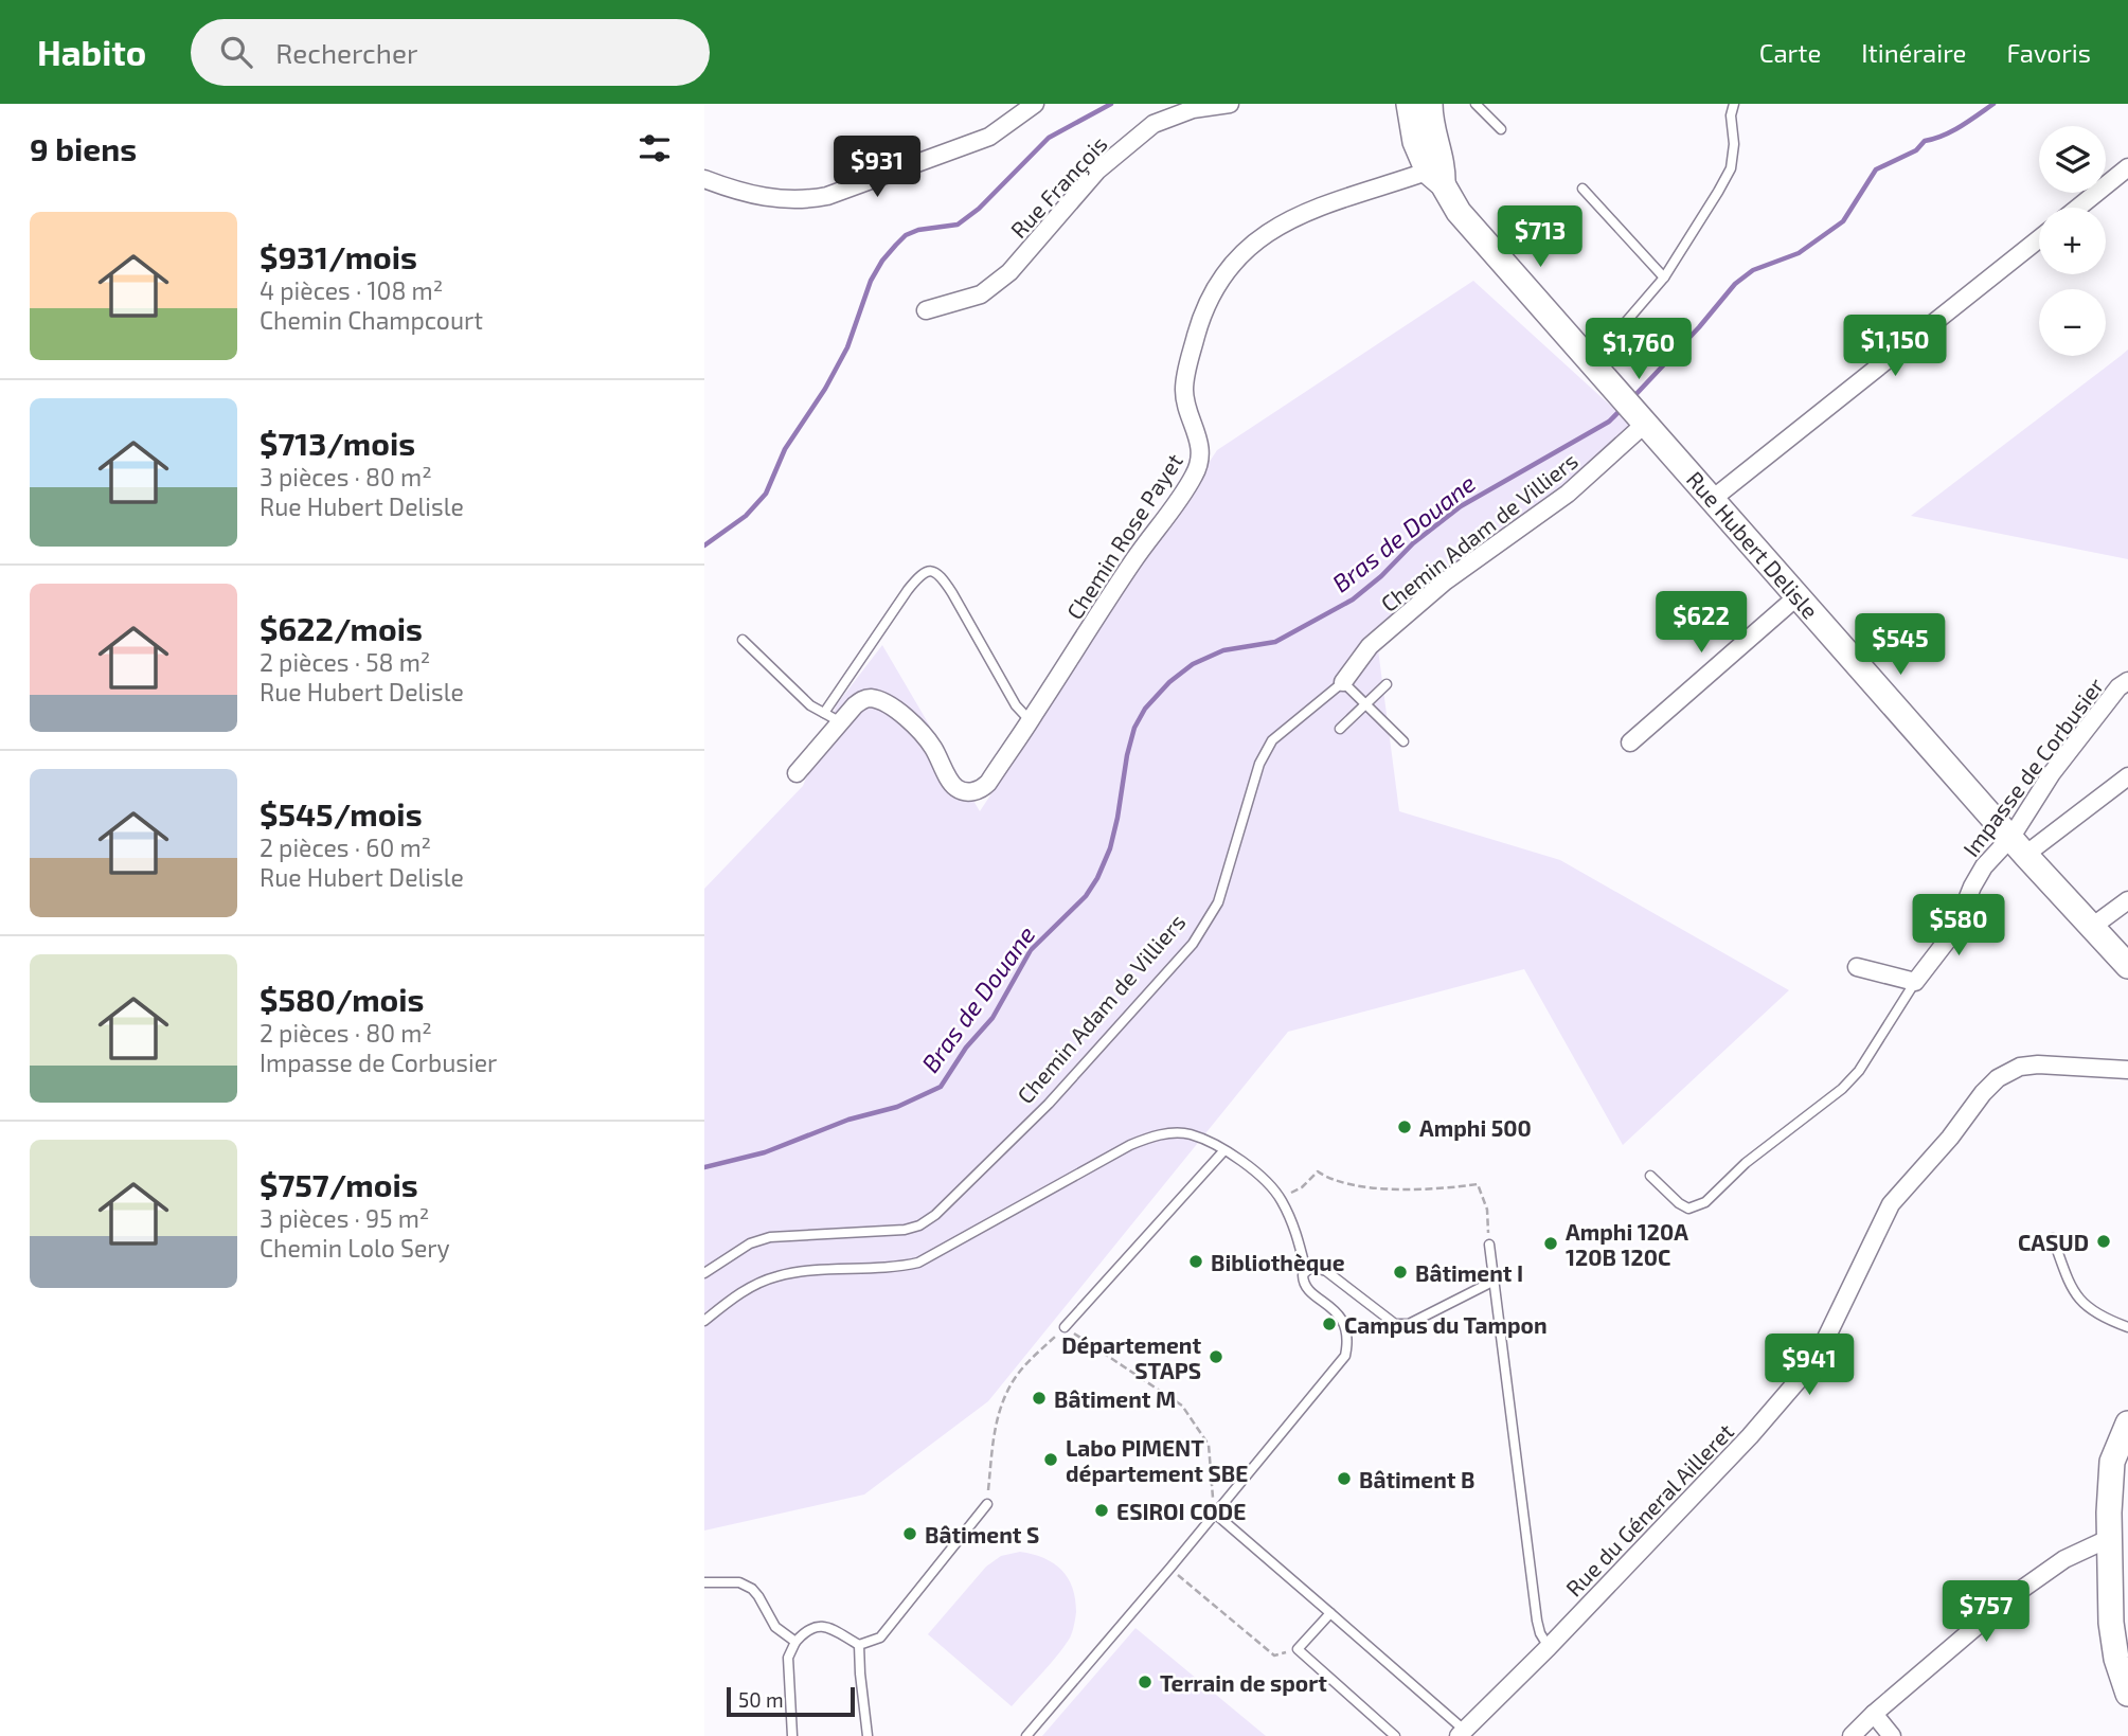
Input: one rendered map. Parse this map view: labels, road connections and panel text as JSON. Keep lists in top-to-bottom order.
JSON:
{
  "streets": {
    "main road": ["Rue Hubert Delisle"],
    "street": [
      "Rue François",
      "Chemin Adam de Villiers",
      "Chemin Rose Payet",
      "Impasse de Corbusier",
      "Rue du Géneral Ailleret"
    ]
  },
  "crossings": [
    ["Chemin Adam de Villiers", "Rue Hubert Delisle"],
    ["Chemin Rose Payet", "Rue Hubert Delisle"],
    ["Rue Hubert Delisle", "Impasse de Corbusier"]
  ],
  "water": ["Bras de Douane"],
  "places": [
    "Amphi 500",
    "CASUD",
    "Amphi 120A 120B 120C",
    "Bibliothèque",
    "Bâtiment I",
    "Campus du Tampon",
    "Département STAPS",
    "Bâtiment M",
    "Labo PIMENT département SBE",
    "Bâtiment B",
    "ESIROI CODE",
    "Bâtiment S",
    "Terrain de sport"
  ],
  "scale_bar": "50 m",
  "page": {
    "header": "Habito",
    "search": "Rechercher",
    "nav": ["Carte", "Itinéraire", "Favoris"],
    "heading": "9 biens",
    "map_buttons": ["+", "−"],
    "price": [
      "$931",
      "$713",
      "$1,150",
      "$1,760",
      "$622",
      "$545",
      "$580",
      "$941",
      "$757"
    ],
    "list": [
      {
        "name": "$931/mois",
        "note": "4 pièces · 108 m² · Chemin Champcourt"
      },
      {
        "name": "$713/mois",
        "note": "3 pièces · 80 m² · Rue Hubert Delisle"
      },
      {
        "name": "$622/mois",
        "note": "2 pièces · 58 m² · Rue Hubert Delisle"
      },
      {
        "name": "$545/mois",
        "note": "2 pièces · 60 m² · Rue Hubert Delisle"
      },
      {
        "name": "$580/mois",
        "note": "2 pièces · 80 m² · Impasse de Corbusier"
      },
      {
        "name": "$757/mois",
        "note": "3 pièces · 95 m² · Chemin Lolo Sery"
      }
    ],
    "scale": "50 m"
  }
}
